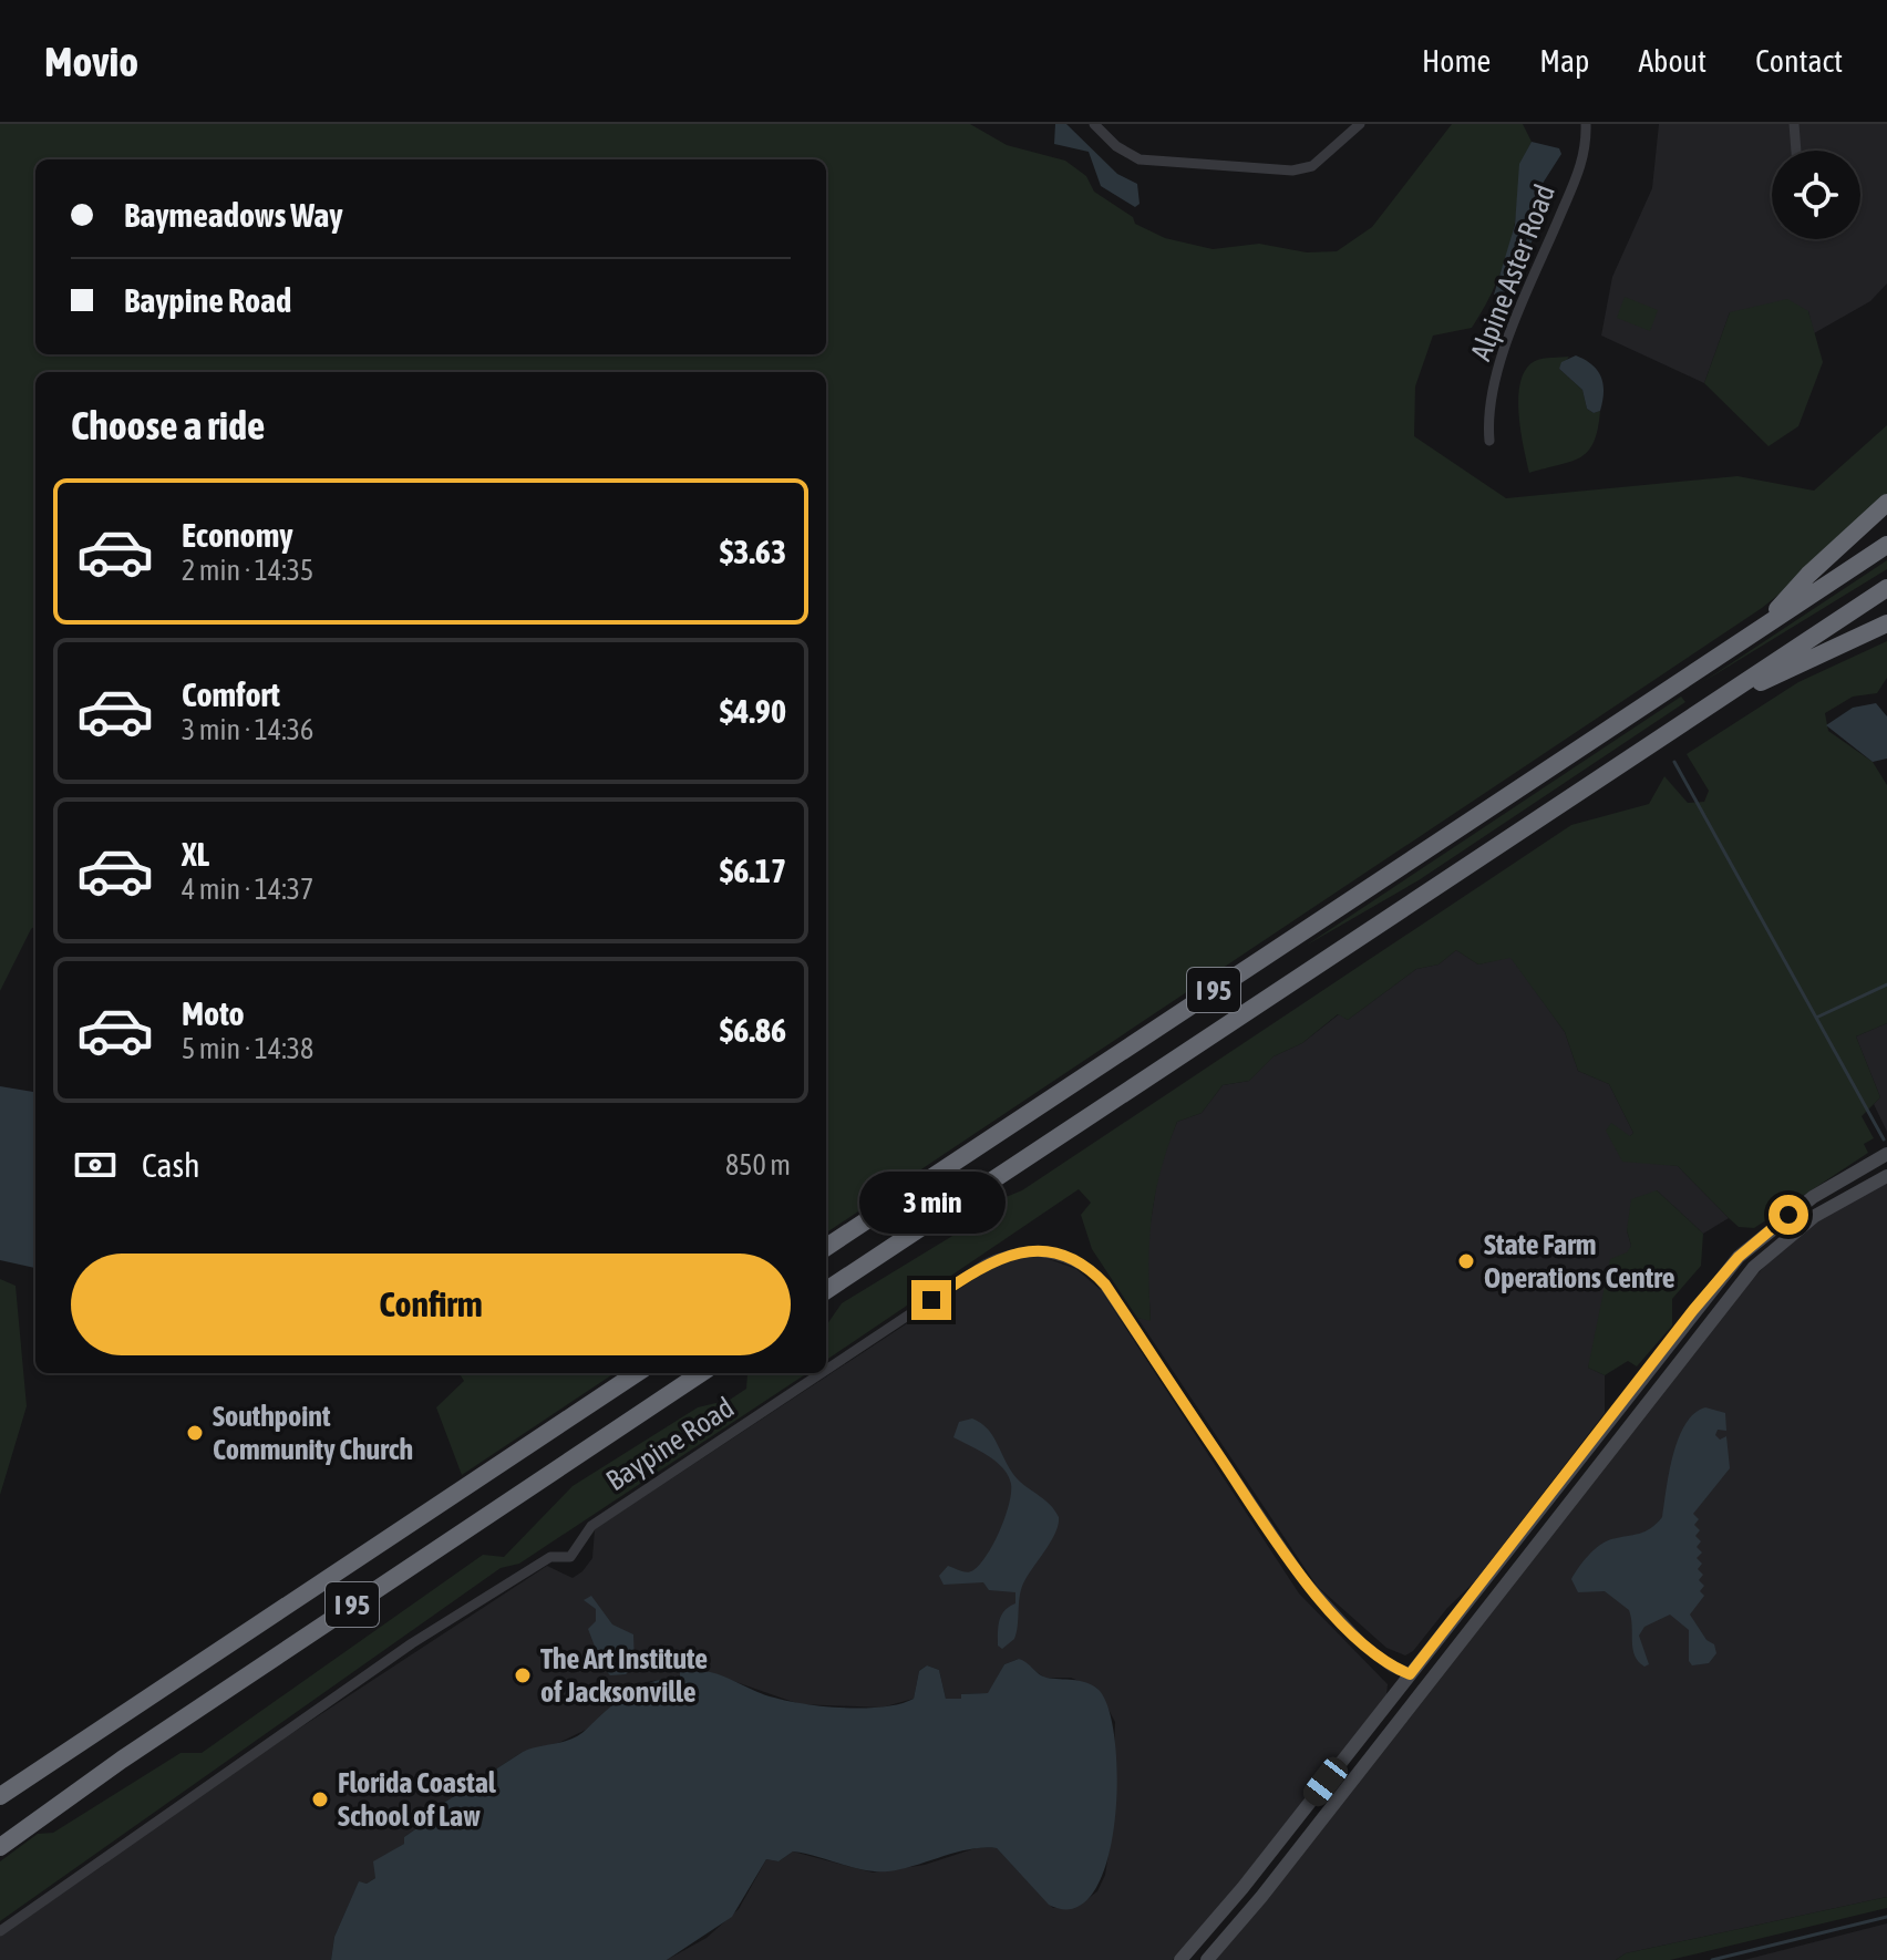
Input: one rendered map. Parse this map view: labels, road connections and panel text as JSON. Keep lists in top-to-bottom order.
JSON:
{
  "streets": {
    "highway": ["I 95"],
    "street": ["Alpine Aster Road", "Baypine Road"]
  },
  "places": [
    "State Farm Operations Centre",
    "Southpoint Community Church",
    "The Art Institute of Jacksonville",
    "Florida Coastal School of Law"
  ],
  "page": {
    "header": "Movio",
    "nav": [
      "Home",
      "Map",
      "About",
      "Contact"
    ],
    "banner": ["Baymeadows Way", "Baypine Road"],
    "heading": "Choose a ride",
    "list": [
      {
        "name": "Economy",
        "note": "2 min · 14:35",
        "value": "$3.63"
      },
      {
        "name": "Comfort",
        "note": "3 min · 14:36",
        "value": "$4.90"
      },
      {
        "name": "XL",
        "note": "4 min · 14:37",
        "value": "$6.17"
      },
      {
        "name": "Moto",
        "note": "5 min · 14:38",
        "value": "$6.86"
      }
    ],
    "pay": ["Cash", "850 m"],
    "bubble": "3 min",
    "buttons": "Confirm"
  }
}
